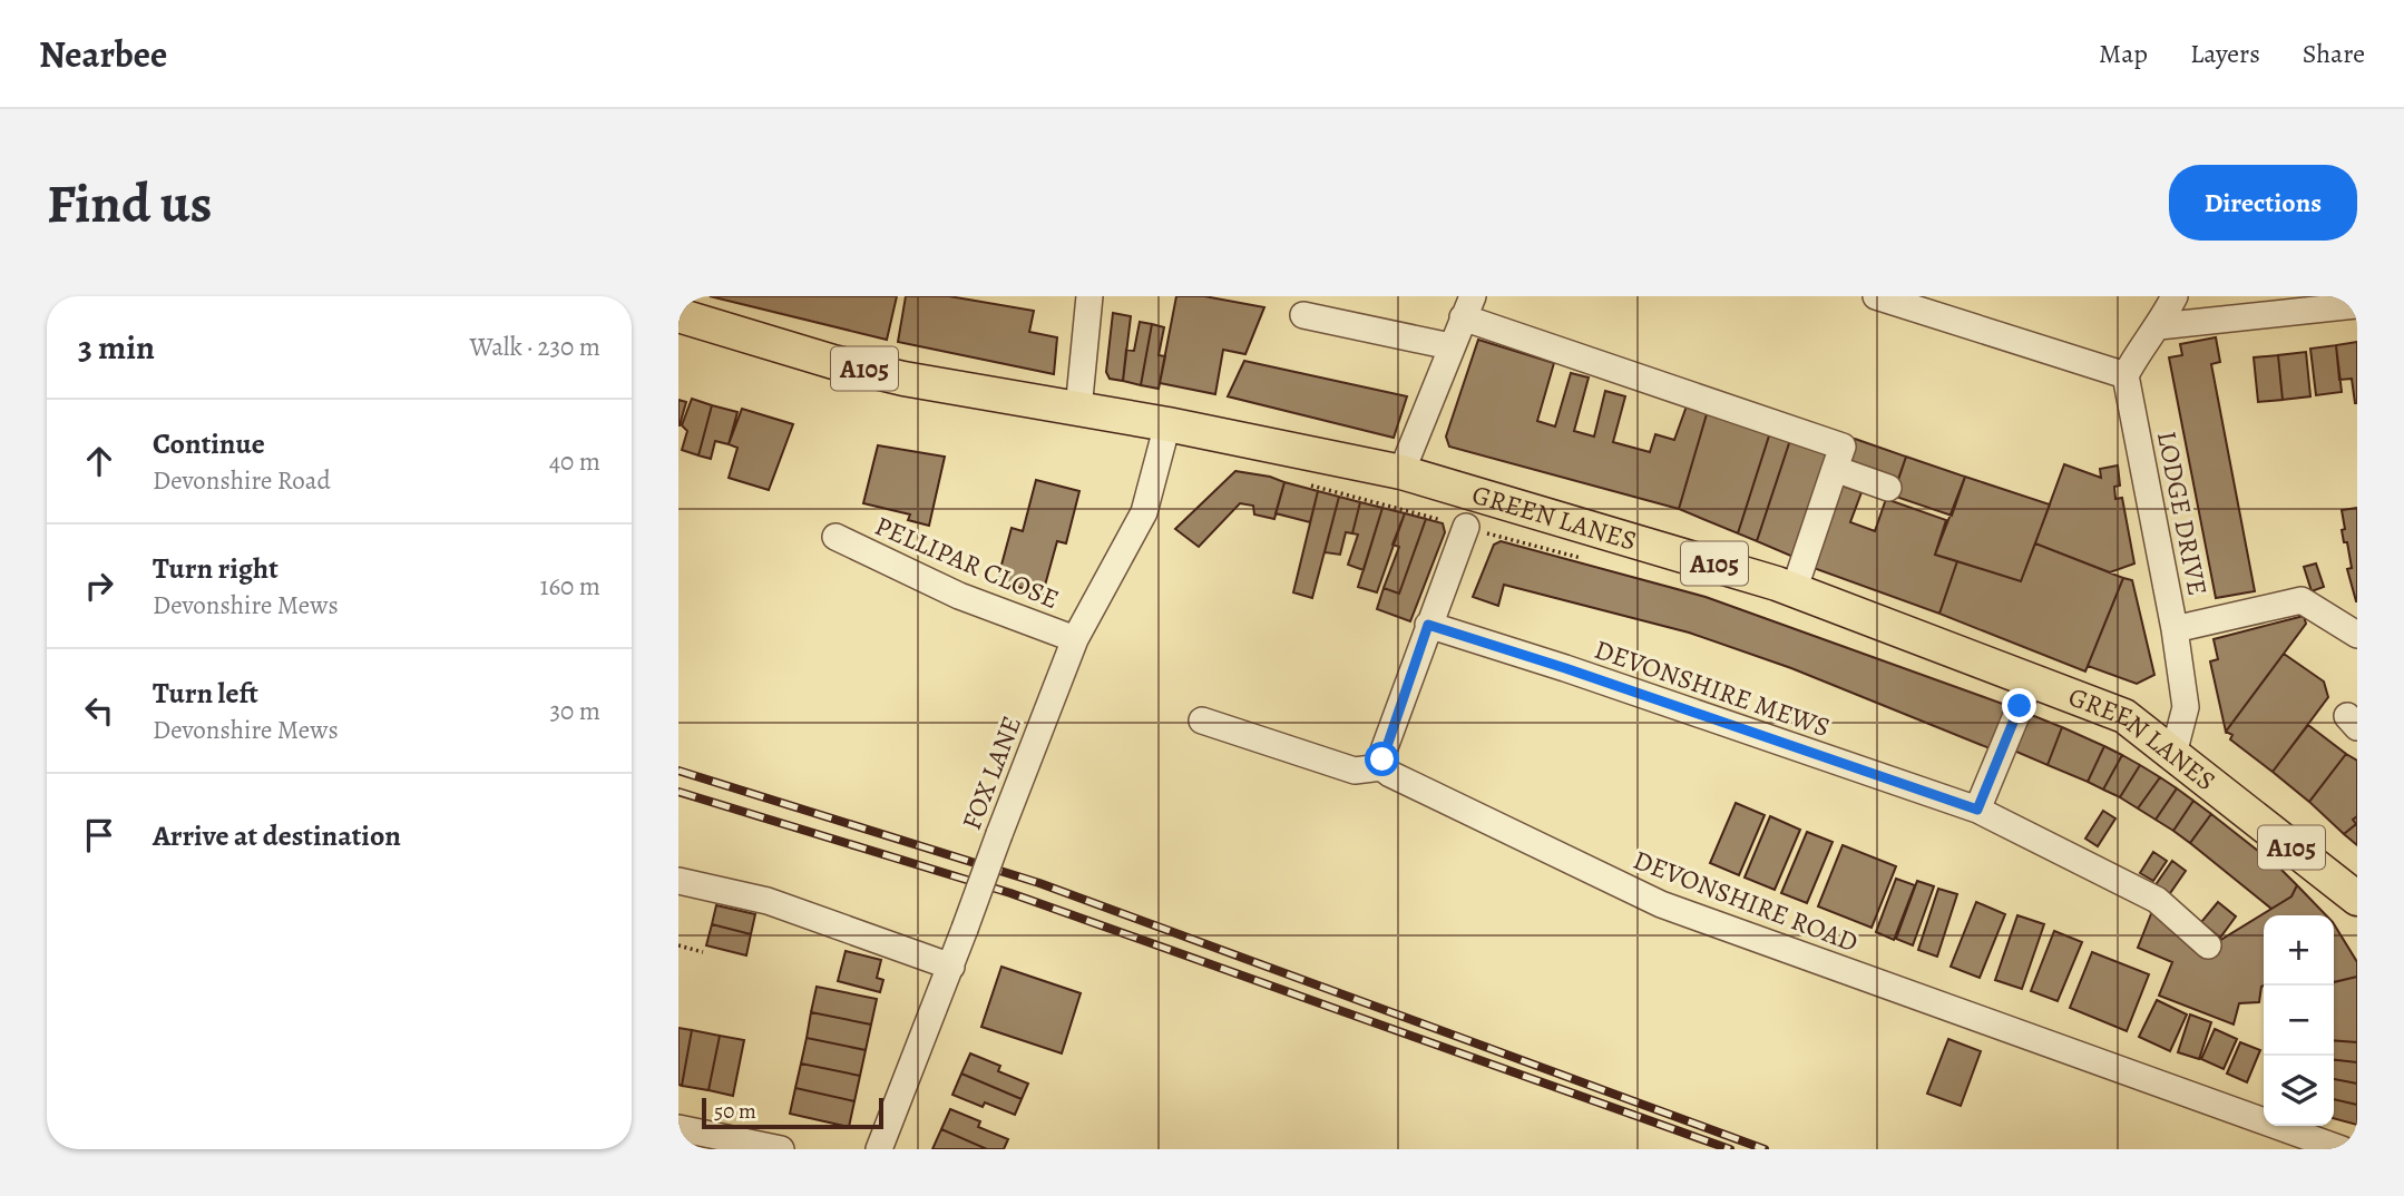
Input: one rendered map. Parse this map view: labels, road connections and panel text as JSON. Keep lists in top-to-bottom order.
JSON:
{
  "streets": {
    "main road": ["A105", "GREEN LANES"],
    "street": [
      "LODGE DRIVE",
      "PELLIPAR CLOSE",
      "DEVONSHIRE MEWS",
      "FOX LANE",
      "DEVONSHIRE ROAD"
    ]
  },
  "crossings": [
    ["LODGE DRIVE", "GREEN LANES"],
    ["GREEN LANES", "FOX LANE"],
    ["PELLIPAR CLOSE", "FOX LANE"]
  ],
  "scale_bar": "50 m",
  "page": {
    "header": "Nearbee",
    "nav": ["Map", "Layers", "Share"],
    "buttons": "Directions",
    "title": "Find us",
    "heading": ["3 min", "Walk · 230 m"],
    "list": [
      ["Continue", "Devonshire Road", "40 m"],
      ["Turn right", "Devonshire Mews", "160 m"],
      ["Turn left", "Devonshire Mews", "30 m"],
      "Arrive at destination"
    ],
    "map_buttons": ["+", "−"],
    "scale": "50 m"
  }
}
